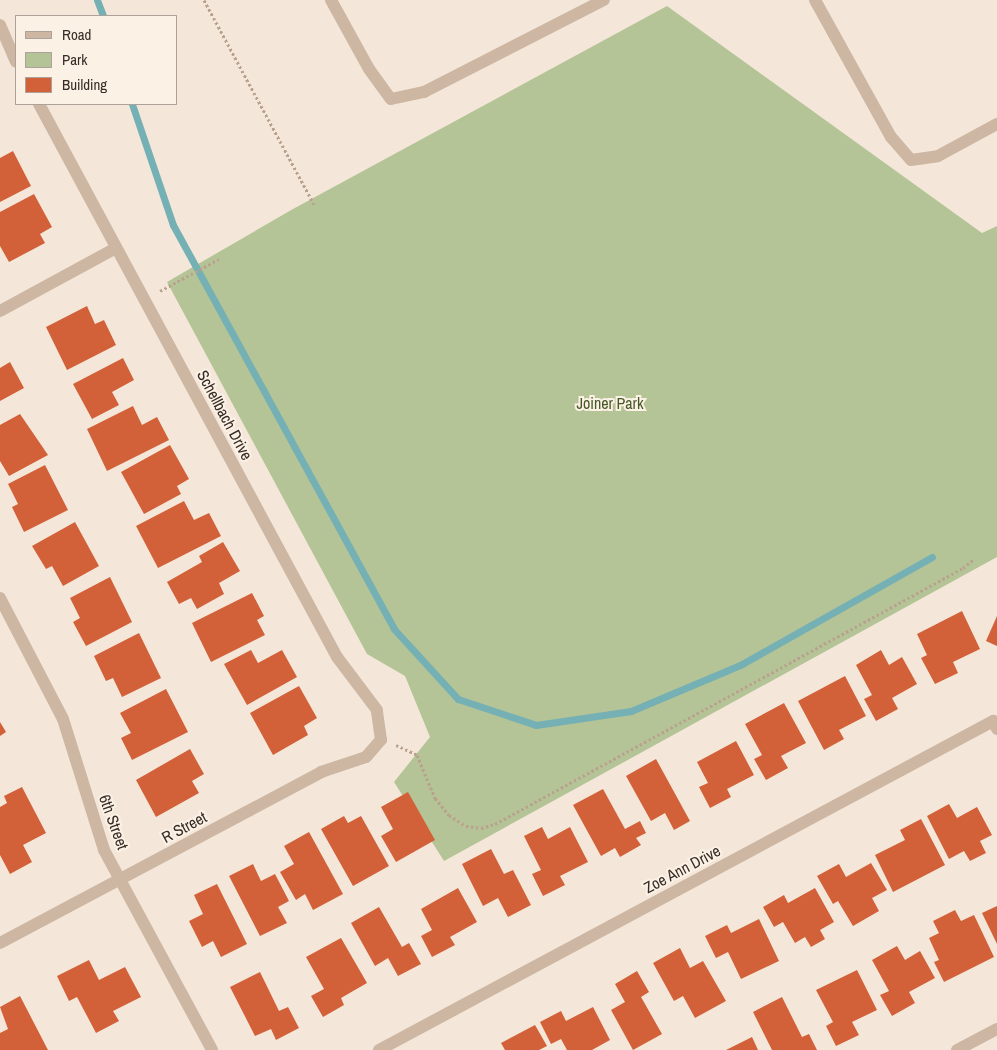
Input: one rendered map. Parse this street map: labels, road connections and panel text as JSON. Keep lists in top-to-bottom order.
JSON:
{
  "streets": {
    "street": [
      "Schellbach Drive",
      "6th Street",
      "R Street",
      "Zoe Ann Drive"
    ]
  },
  "crossings": [
    ["Schellbach Drive", "R Street"],
    ["6th Street", "R Street"]
  ],
  "parks": ["Joiner Park"],
  "legend": ["Road", "Park", "Building"]
}
